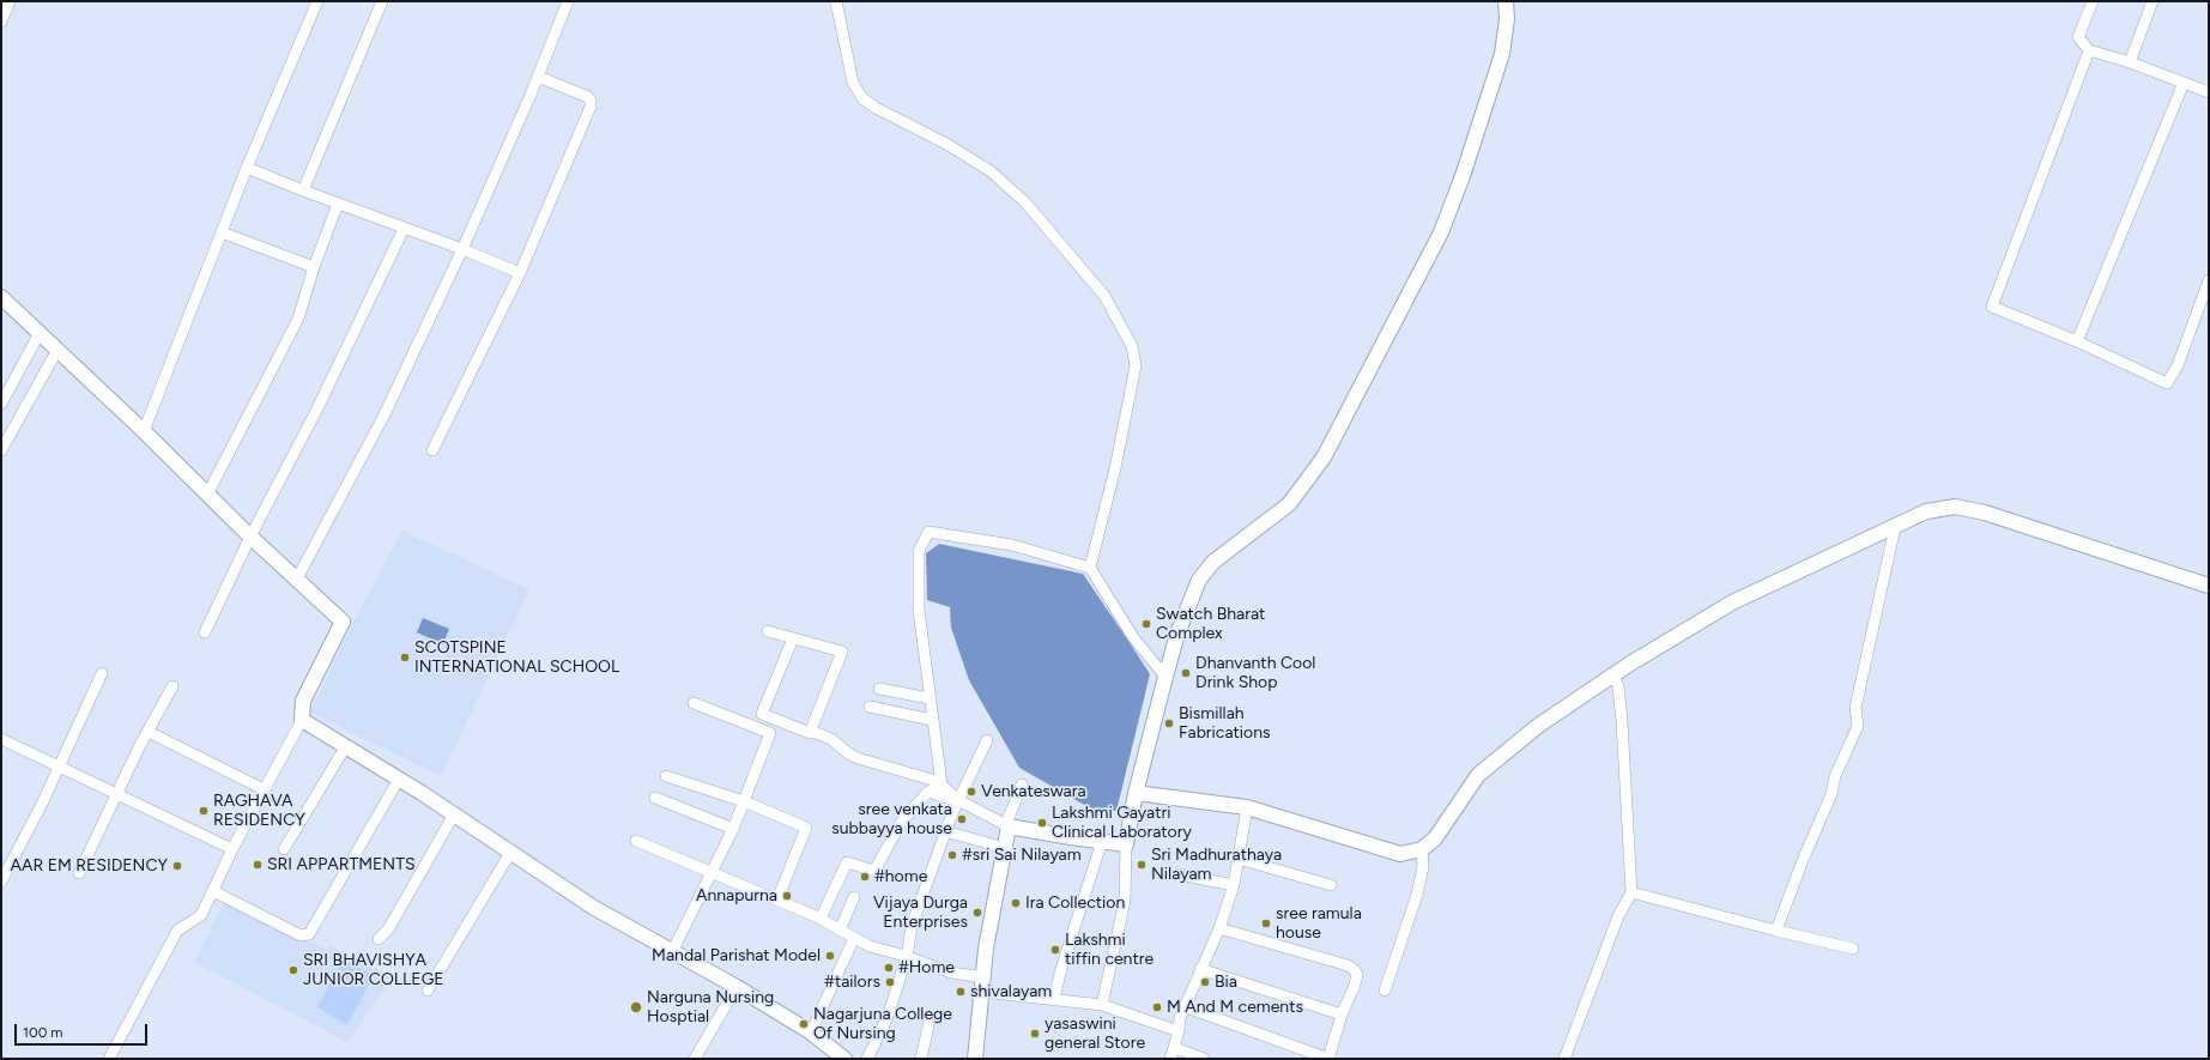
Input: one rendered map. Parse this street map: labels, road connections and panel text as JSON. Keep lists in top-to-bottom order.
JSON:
{
  "places": [
    "Swatch Bharat Complex",
    "SCOTSPINE INTERNATIONAL SCHOOL",
    "Dhanvanth Cool Drink Shop",
    "Bismillah Fabrications",
    "Venkateswara",
    "RAGHAVA RESIDENCY",
    "sree venkata subbayya house",
    "Lakshmi Gayatri Clinical Laboratory",
    "#sri Sai Nilayam",
    "SRI APPARTMENTS",
    "Sri Madhurathaya Nilayam",
    "AAR EM RESIDENCY",
    "#home",
    "Annapurna",
    "Ira Collection",
    "Vijaya Durga Enterprises",
    "sree ramula house",
    "Lakshmi tiffin centre",
    "Mandal Parishat Model",
    "#Home",
    "SRI BHAVISHYA JUNIOR COLLEGE",
    "#tailors",
    "Bia",
    "shivalayam",
    "Narguna Nursing Hosptial",
    "M And M cements",
    "Nagarjuna College Of Nursing",
    "yasaswini general Store"
  ],
  "scale_bar": "100 m"
}
